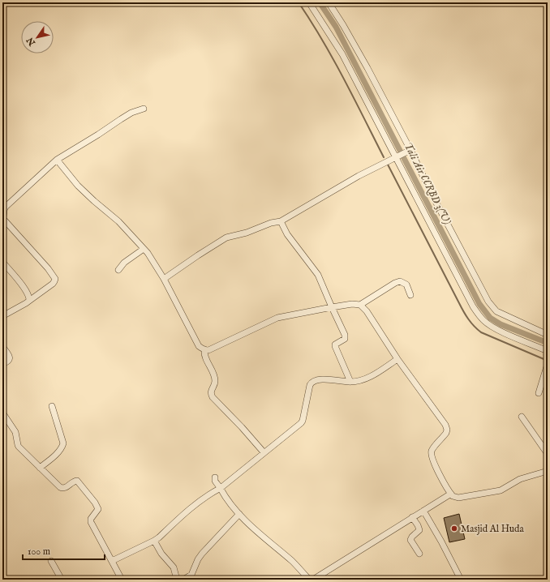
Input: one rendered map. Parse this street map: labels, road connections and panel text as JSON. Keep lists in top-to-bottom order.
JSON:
{
  "water": ["Tali Air CCRBD 3(U)"],
  "places": ["Masjid Al Huda"],
  "scale_bar": "100 m",
  "north": "bottom left"
}
